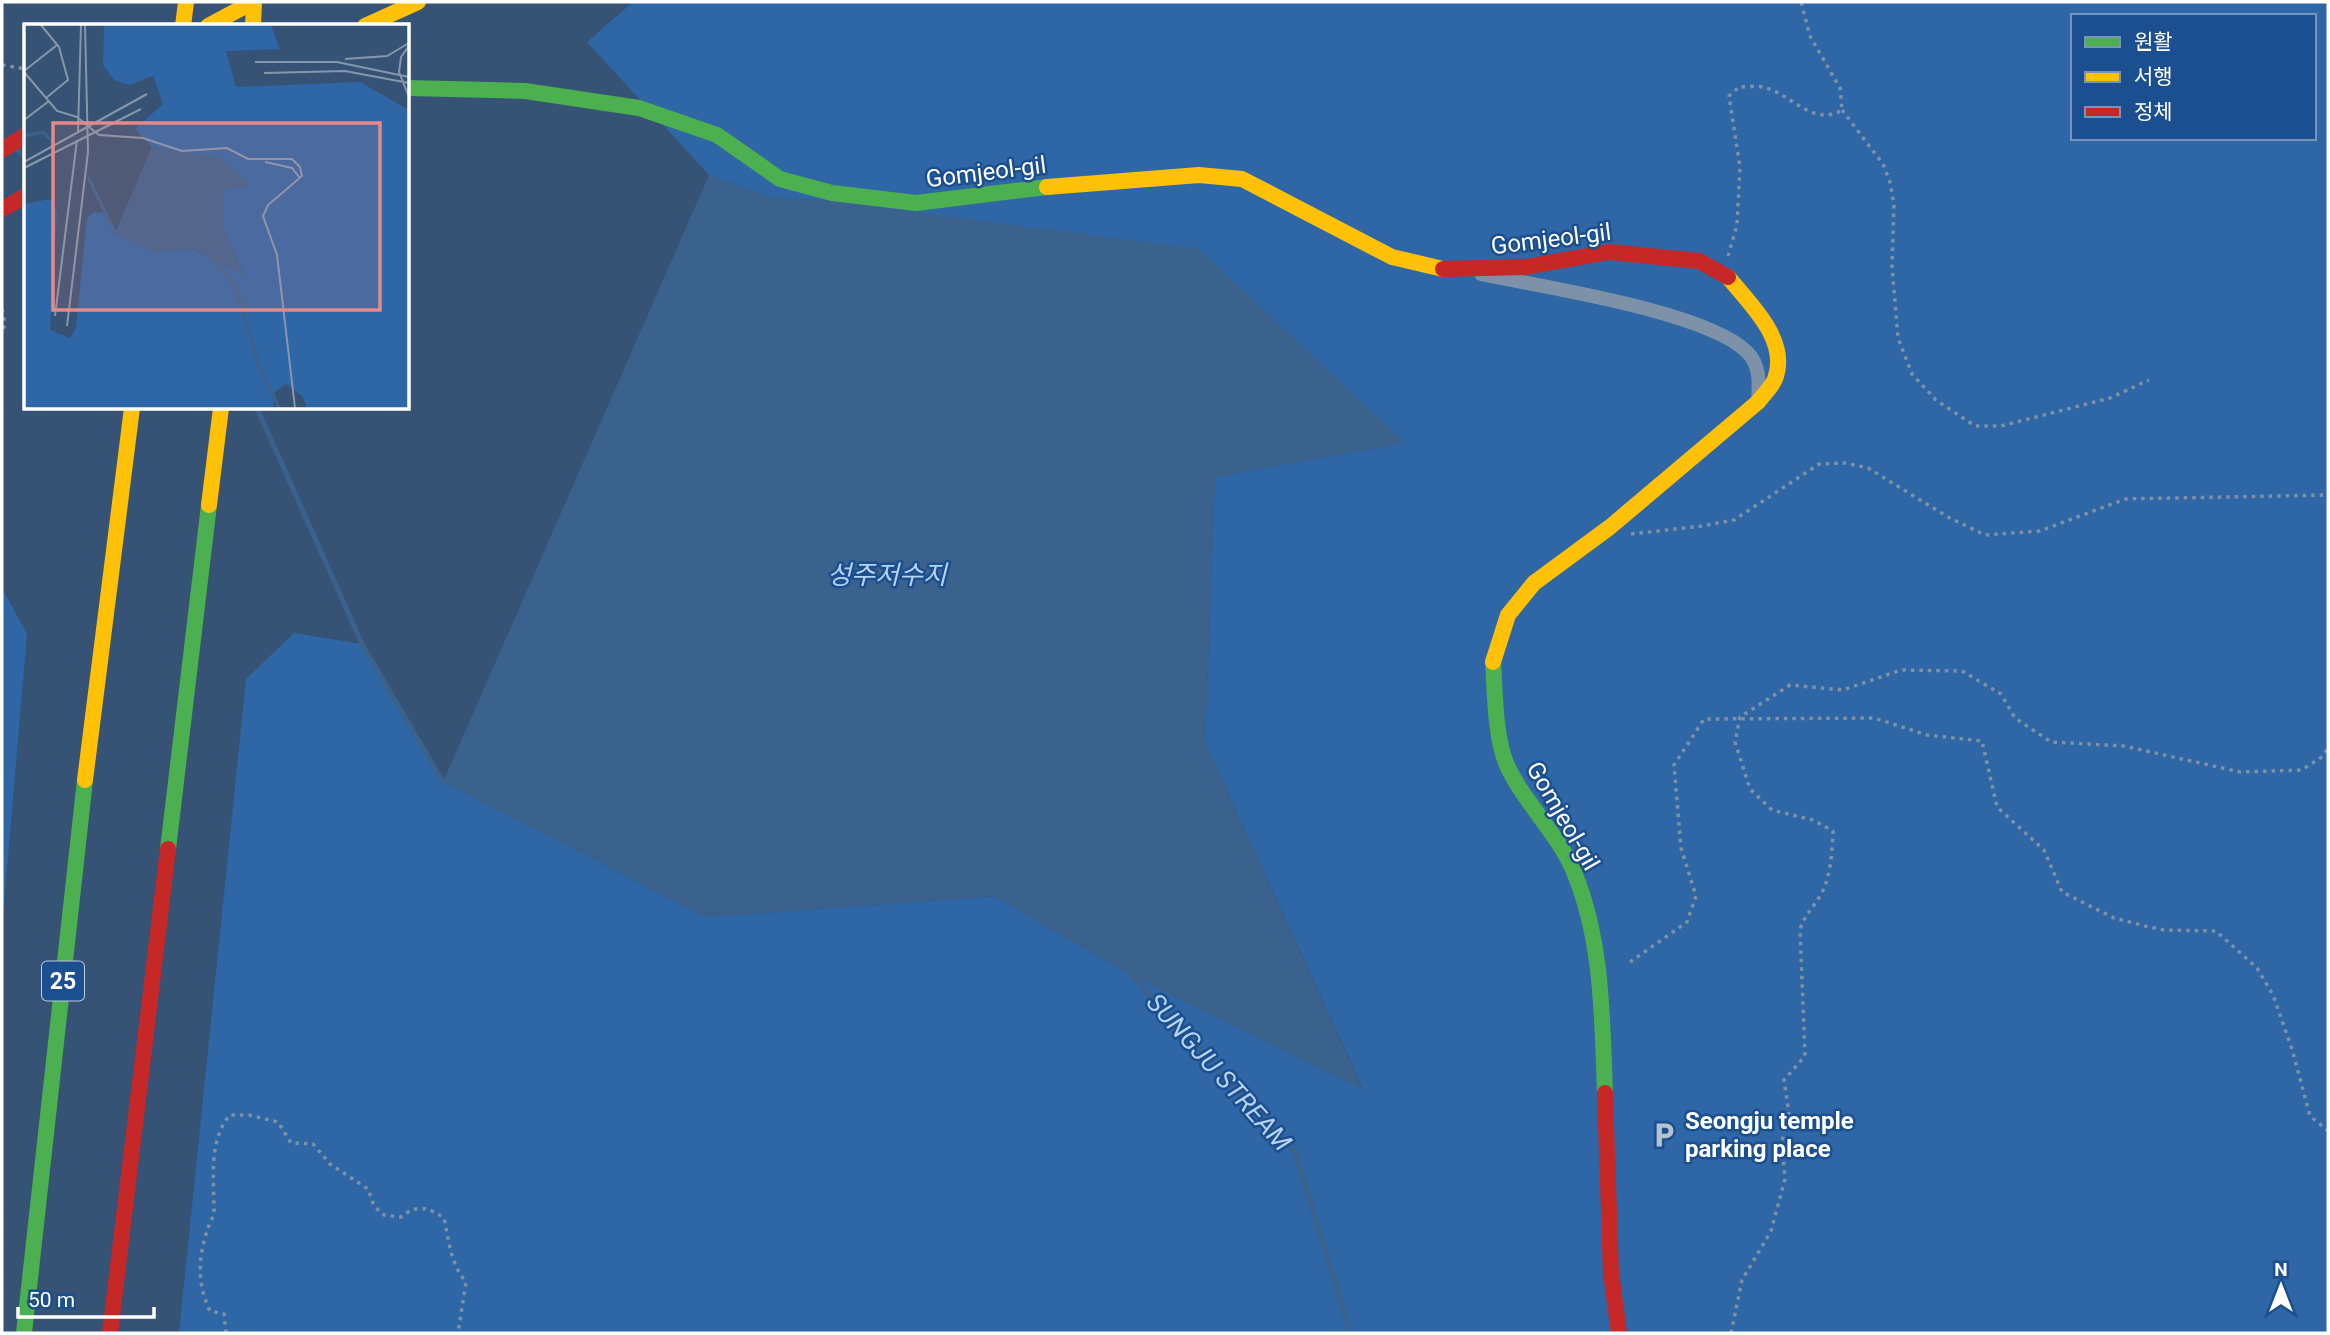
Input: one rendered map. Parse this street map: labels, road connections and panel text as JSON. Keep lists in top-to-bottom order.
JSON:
{
  "streets": {
    "main road": ["Gomjeol-gil", "25"]
  },
  "water": ["성주저수지", "SUNGJU STREAM"],
  "places": {
    "parking": ["Seongju temple parking place"]
  },
  "legend": ["원활", "서행", "정체"],
  "scale_bar": "50 m",
  "north": "top"
}
